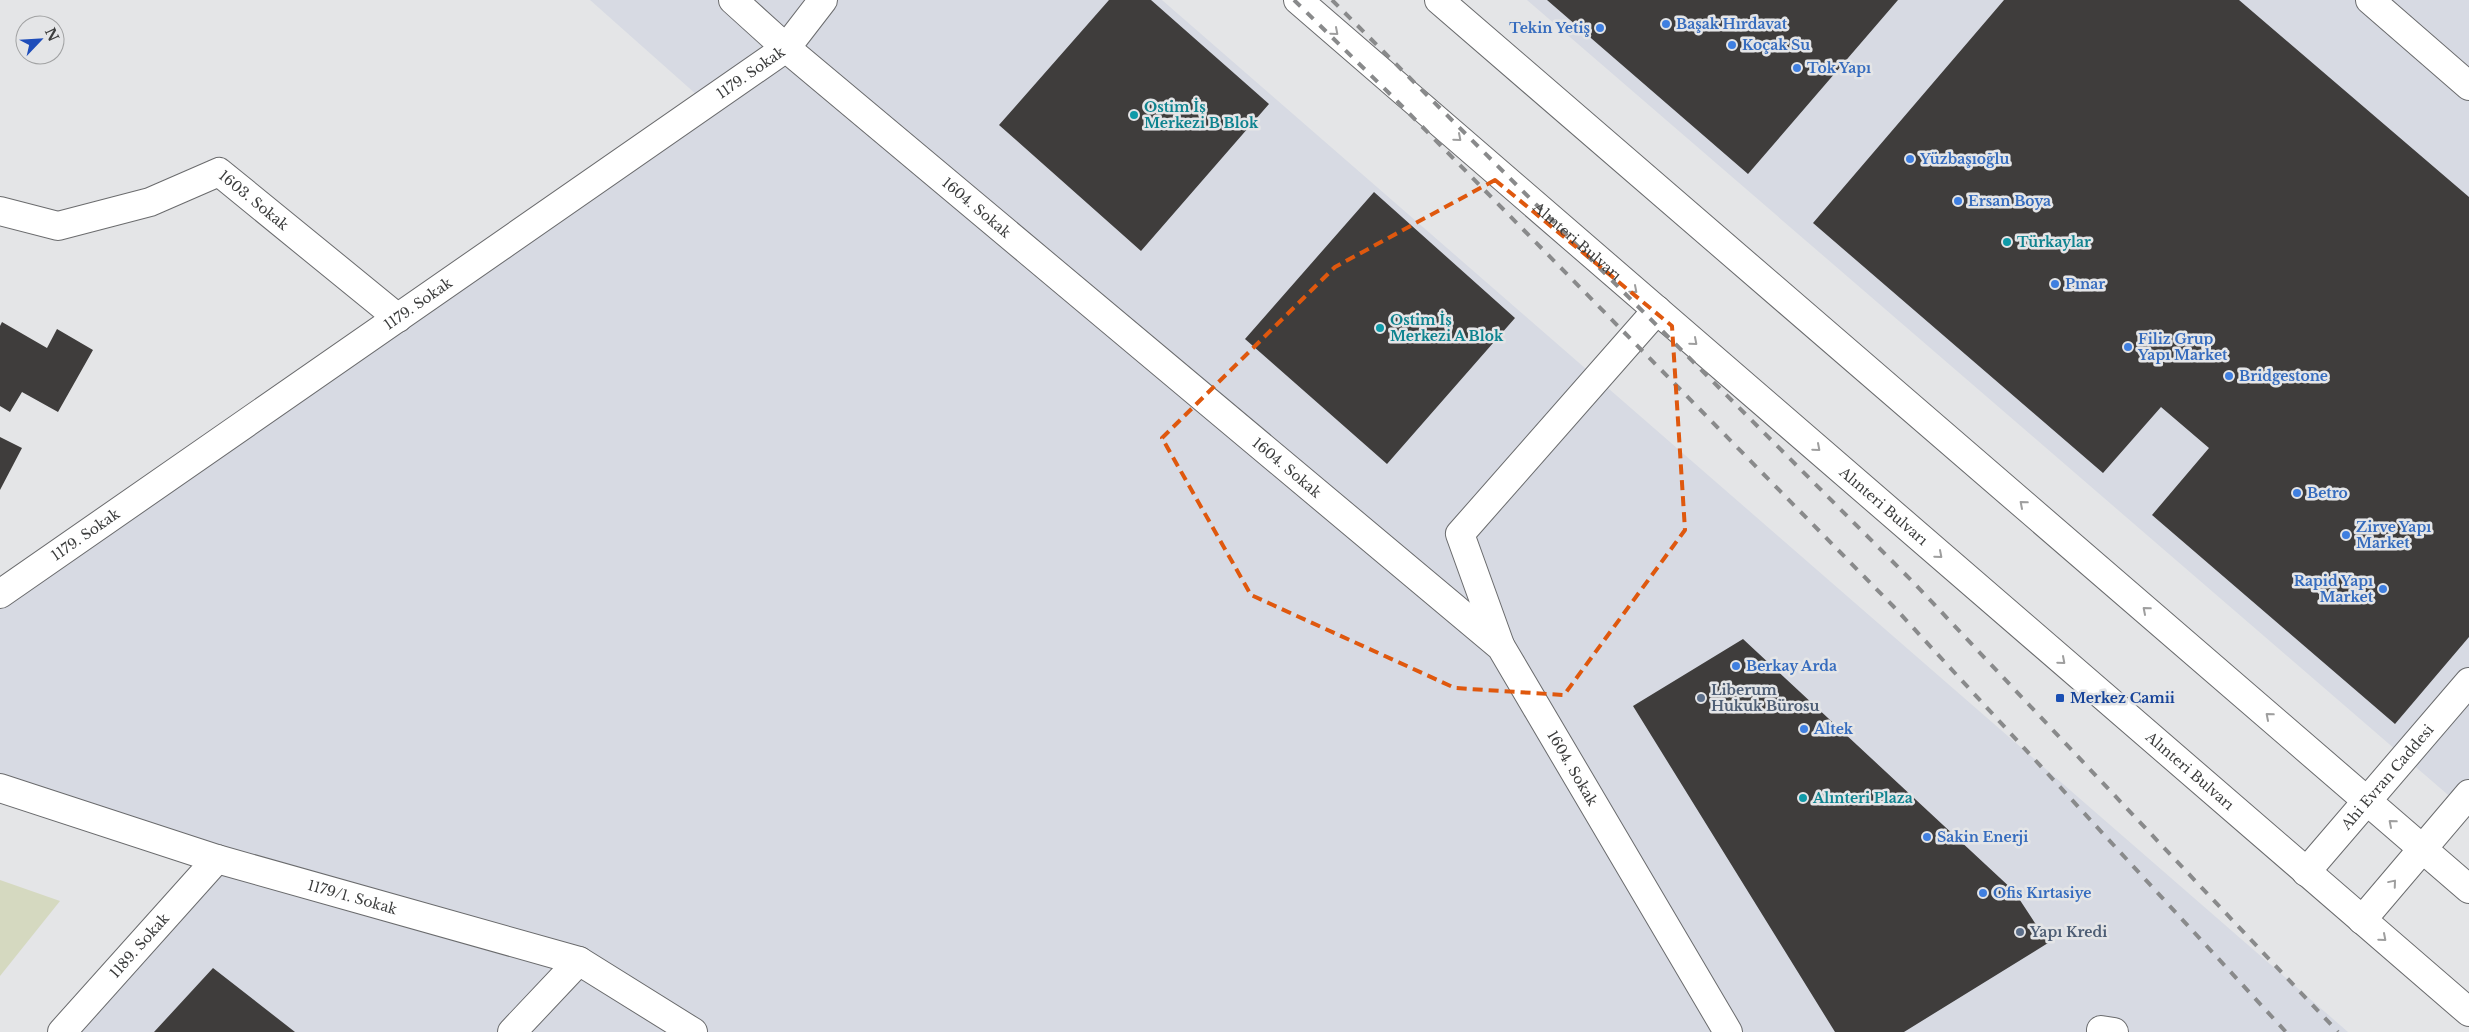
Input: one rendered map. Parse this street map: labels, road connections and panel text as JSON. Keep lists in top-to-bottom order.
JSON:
{
  "streets": {
    "street": [
      "1179. Sokak",
      "1603. Sokak",
      "1604. Sokak",
      "Alınteri Bulvarı",
      "Ahi Evran Caddesi",
      "1179/1. Sokak",
      "1189. Sokak"
    ]
  },
  "crossings": [
    ["1179. Sokak", "1603. Sokak"],
    ["1179. Sokak", "1604. Sokak"],
    ["Alınteri Bulvarı", "Ahi Evran Caddesi"],
    ["1179/1. Sokak", "1189. Sokak"]
  ],
  "places": {
    "other": [
      "Başak Hırdavat",
      "Tekin Yetiş",
      "Koçak Su",
      "Tok Yapı",
      "Ostim İş Merkezi B Blok",
      "Yüzbaşıoğlu",
      "Ersan Boya",
      "Türkaylar",
      "Pınar",
      "Ostim İş Merkezi A Blok",
      "Filiz Grup Yapı Market",
      "Bridgestone",
      "Betro",
      "Zirve Yapı Market",
      "Rapid Yapı Market",
      "Berkay Arda",
      "Liberum Hukuk Bürosu",
      "Altek",
      "Alınteri Plaza",
      "Sakin Enerji",
      "Ofis Kırtasiye",
      "Yapı Kredi"
    ],
    "transit": ["Merkez Camii"]
  },
  "north": "top right"
}
